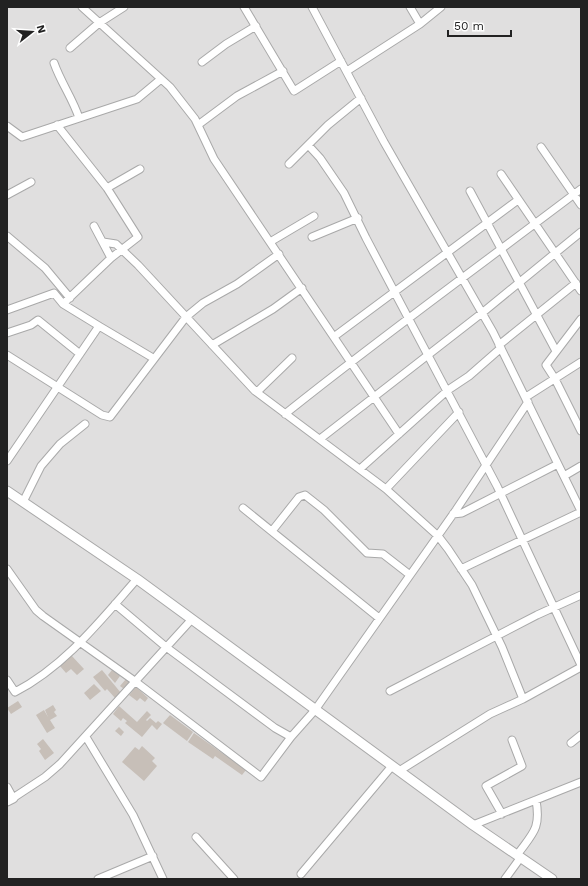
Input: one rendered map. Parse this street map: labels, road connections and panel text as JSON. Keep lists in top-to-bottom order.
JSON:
{
  "scale_bar": "50 m",
  "north": "right"
}
